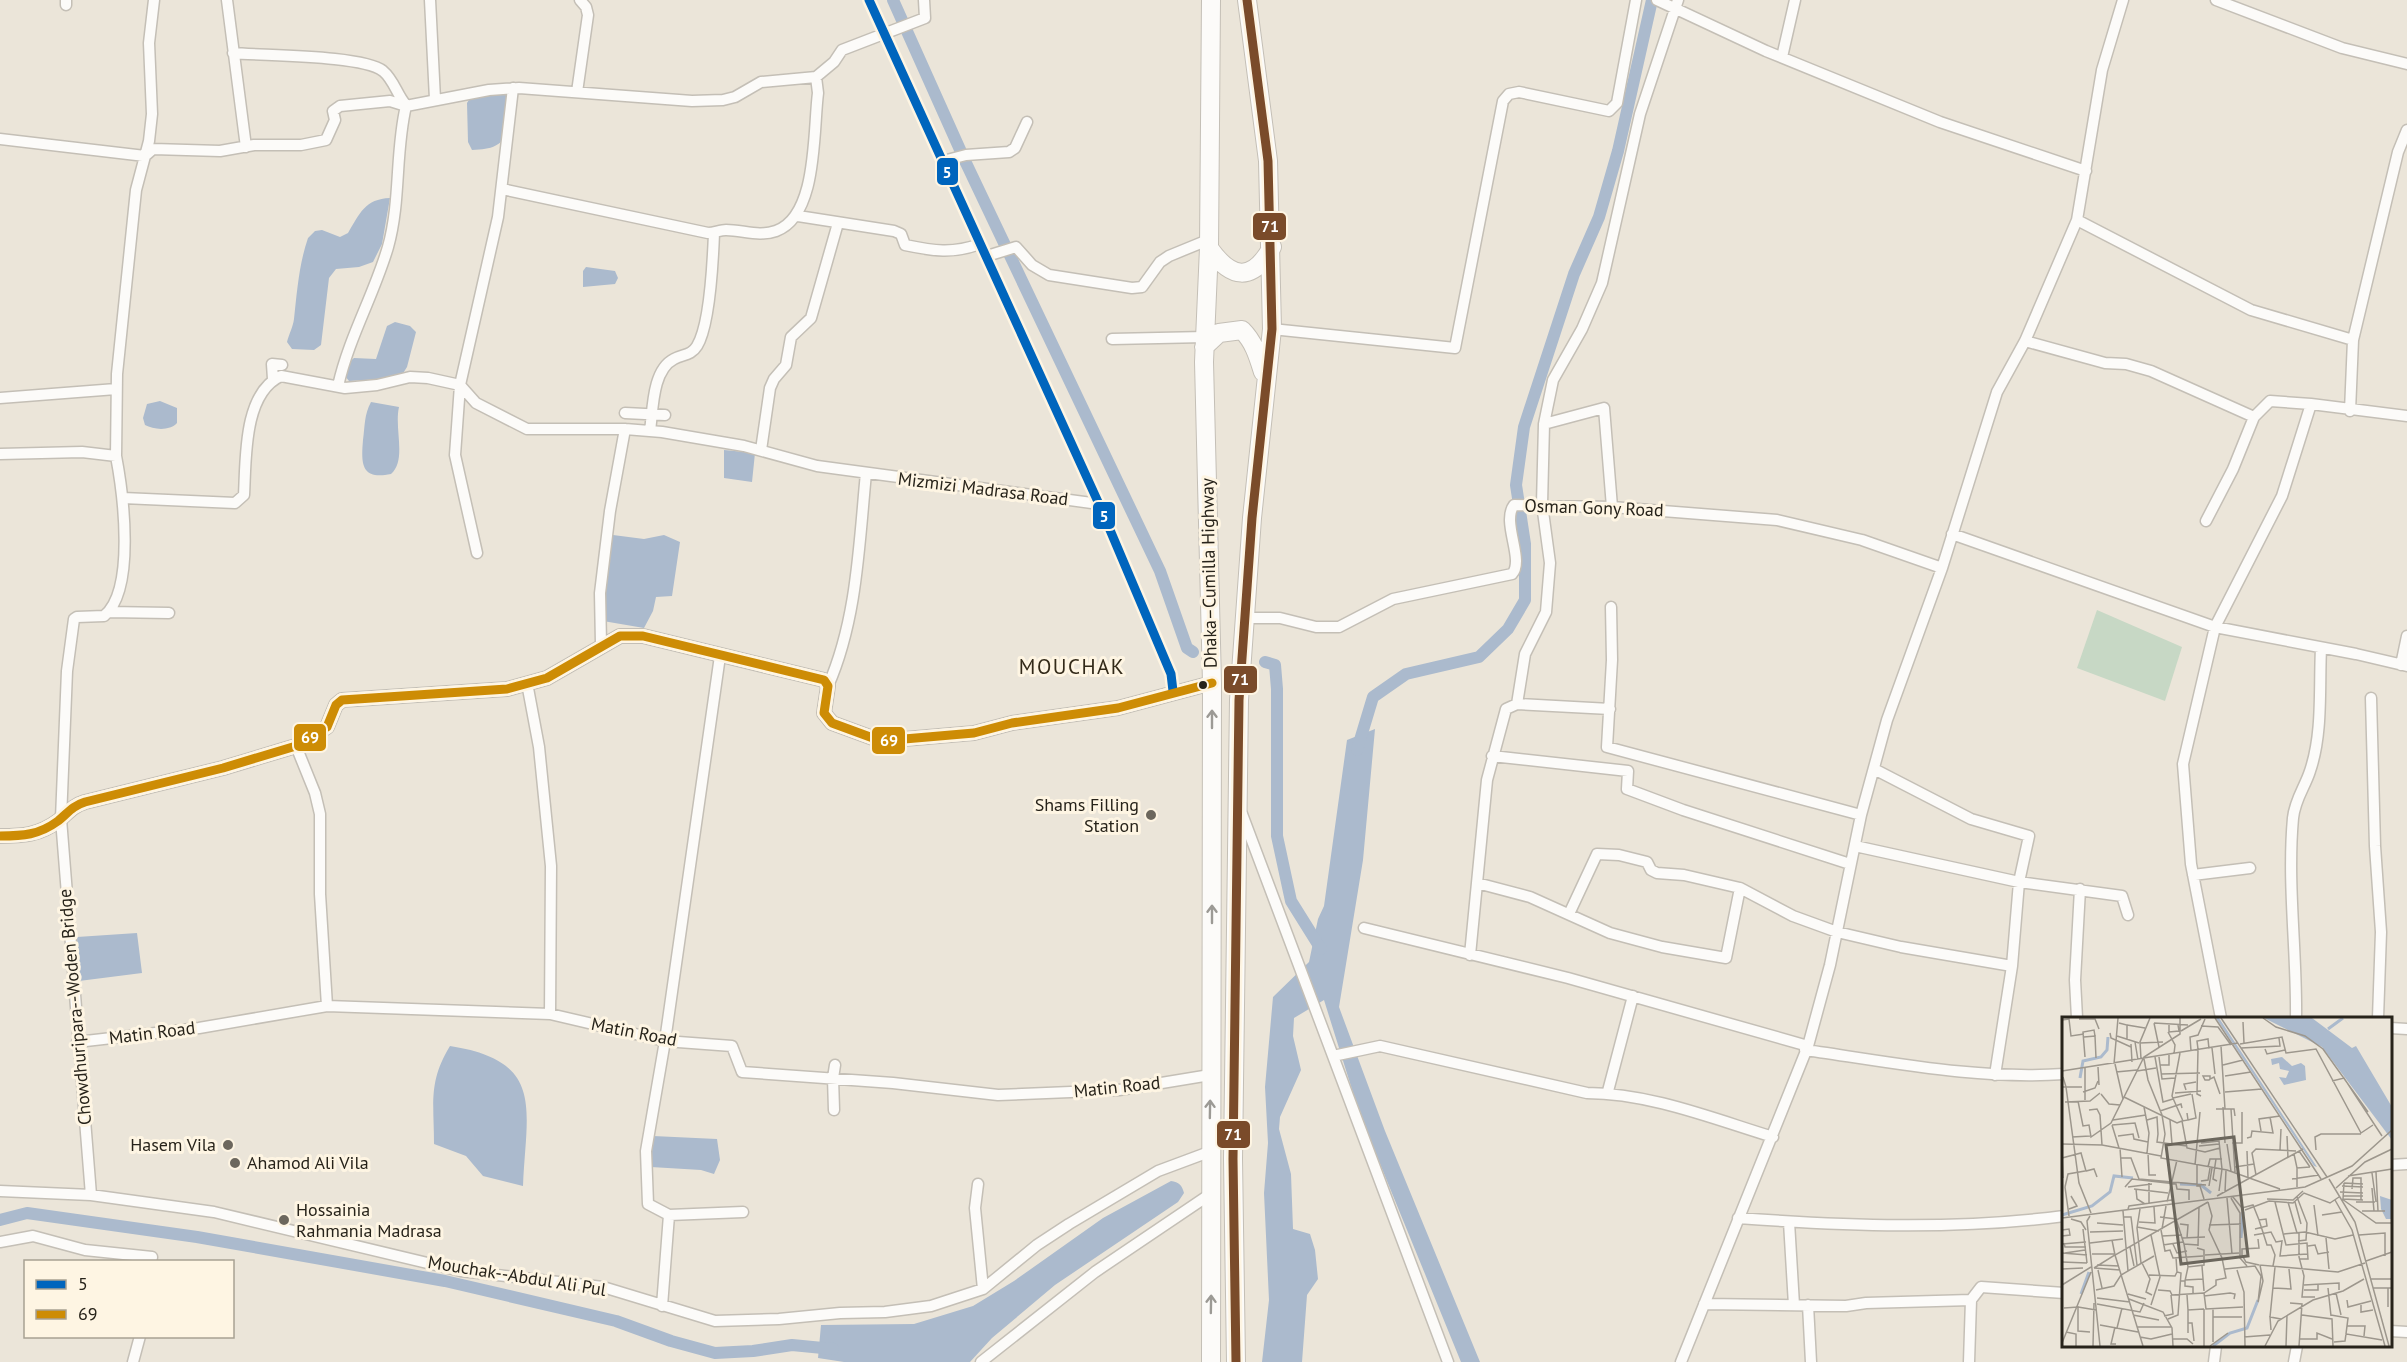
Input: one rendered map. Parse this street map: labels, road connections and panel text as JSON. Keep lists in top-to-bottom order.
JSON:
{
  "streets": {
    "highway": ["Dhaka–Cumilla Highway"],
    "street": [
      "Mizmizi Madrasa Road",
      "Osman Gony Road",
      "Chowdhuripara--Woden Bridge",
      "Matin Road",
      "Mouchak--Abdul Ali Pul"
    ]
  },
  "crossings": [
    ["Osman Gony Road", "Dhaka–Cumilla Highway"],
    ["Dhaka–Cumilla Highway", "Matin Road"],
    ["Dhaka–Cumilla Highway", "Mouchak--Abdul Ali Pul"],
    ["Chowdhuripara--Woden Bridge", "Matin Road"],
    ["Chowdhuripara--Woden Bridge", "Mouchak--Abdul Ali Pul"]
  ],
  "districts": ["MOUCHAK"],
  "places": [
    "Shams Filling Station",
    "Hasem Vila",
    "Ahamod Ali Vila",
    "Hossainia Rahmania Madrasa"
  ],
  "lines": ["transit line 5", "transit line 71", "transit line 69"],
  "legend": ["5", "69"]
}
